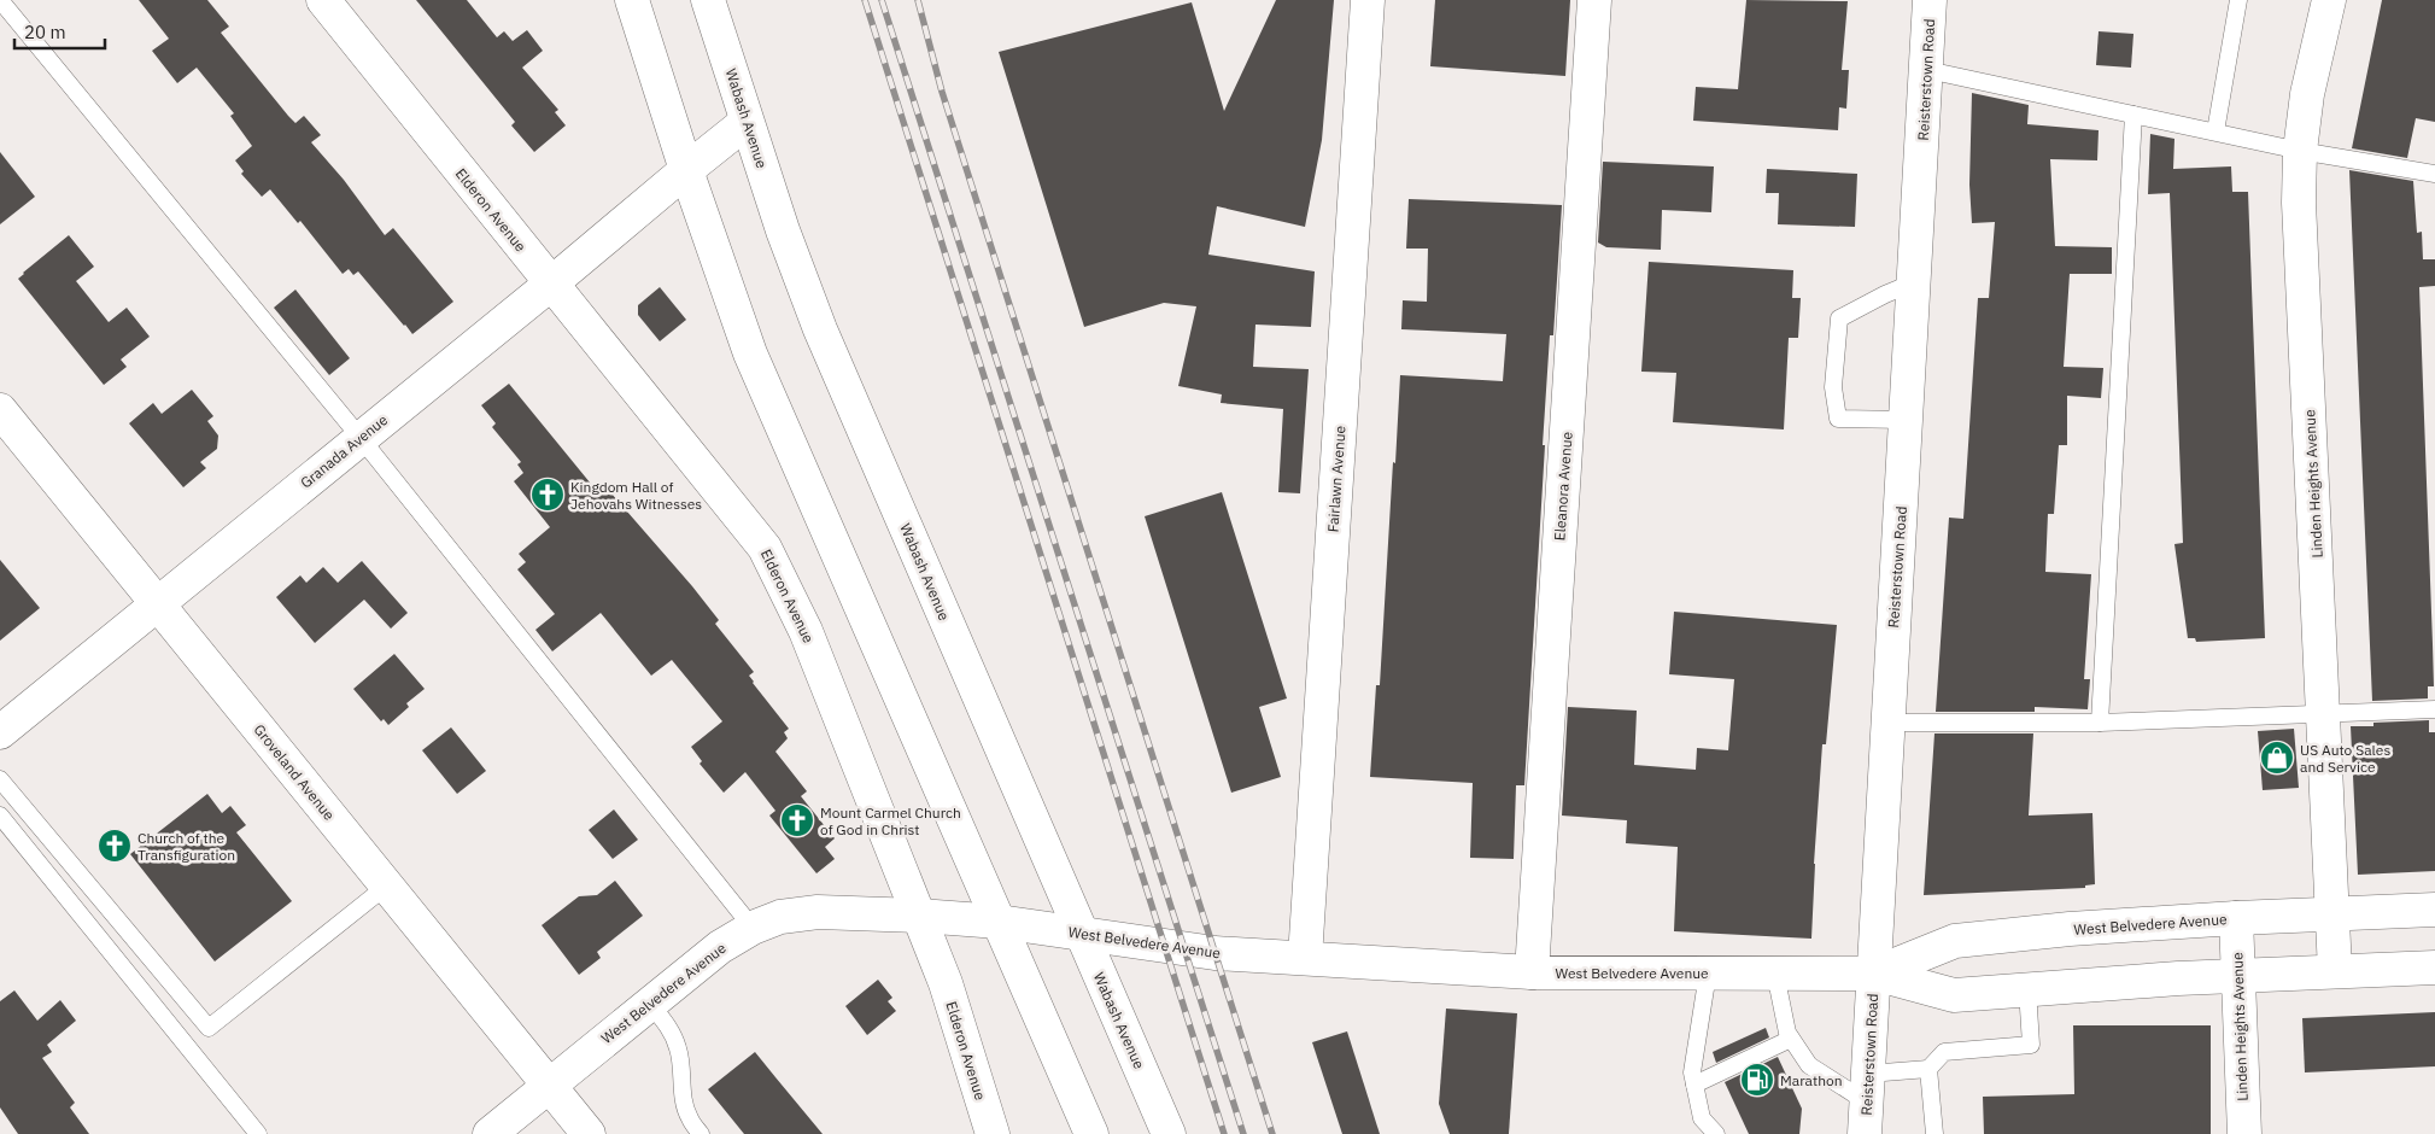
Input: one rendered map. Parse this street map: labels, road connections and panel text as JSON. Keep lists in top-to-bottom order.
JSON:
{
  "streets": {
    "street": [
      "Reisterstown Road",
      "Wabash Avenue",
      "Elderon Avenue",
      "Granada Avenue",
      "Fairlawn Avenue",
      "Linden Heights Avenue",
      "Eleanora Avenue",
      "Groveland Avenue",
      "West Belvedere Avenue"
    ]
  },
  "crossings": [
    ["Reisterstown Road", "West Belvedere Avenue"],
    ["Wabash Avenue", "Granada Avenue"],
    ["Wabash Avenue", "West Belvedere Avenue"],
    ["Elderon Avenue", "Granada Avenue"],
    ["Elderon Avenue", "West Belvedere Avenue"],
    ["Granada Avenue", "Groveland Avenue"],
    ["Fairlawn Avenue", "West Belvedere Avenue"],
    ["Linden Heights Avenue", "West Belvedere Avenue"],
    ["Eleanora Avenue", "West Belvedere Avenue"],
    ["Groveland Avenue", "West Belvedere Avenue"]
  ],
  "places": {
    "church": ["Kingdom Hall of Jehovahs Witnesses", "Mount Carmel Church of God in Christ", "Church of the Transfiguration"],
    "shop": ["US Auto Sales and Service"],
    "fuel station": ["Marathon"]
  },
  "scale_bar": "20 m"
}
